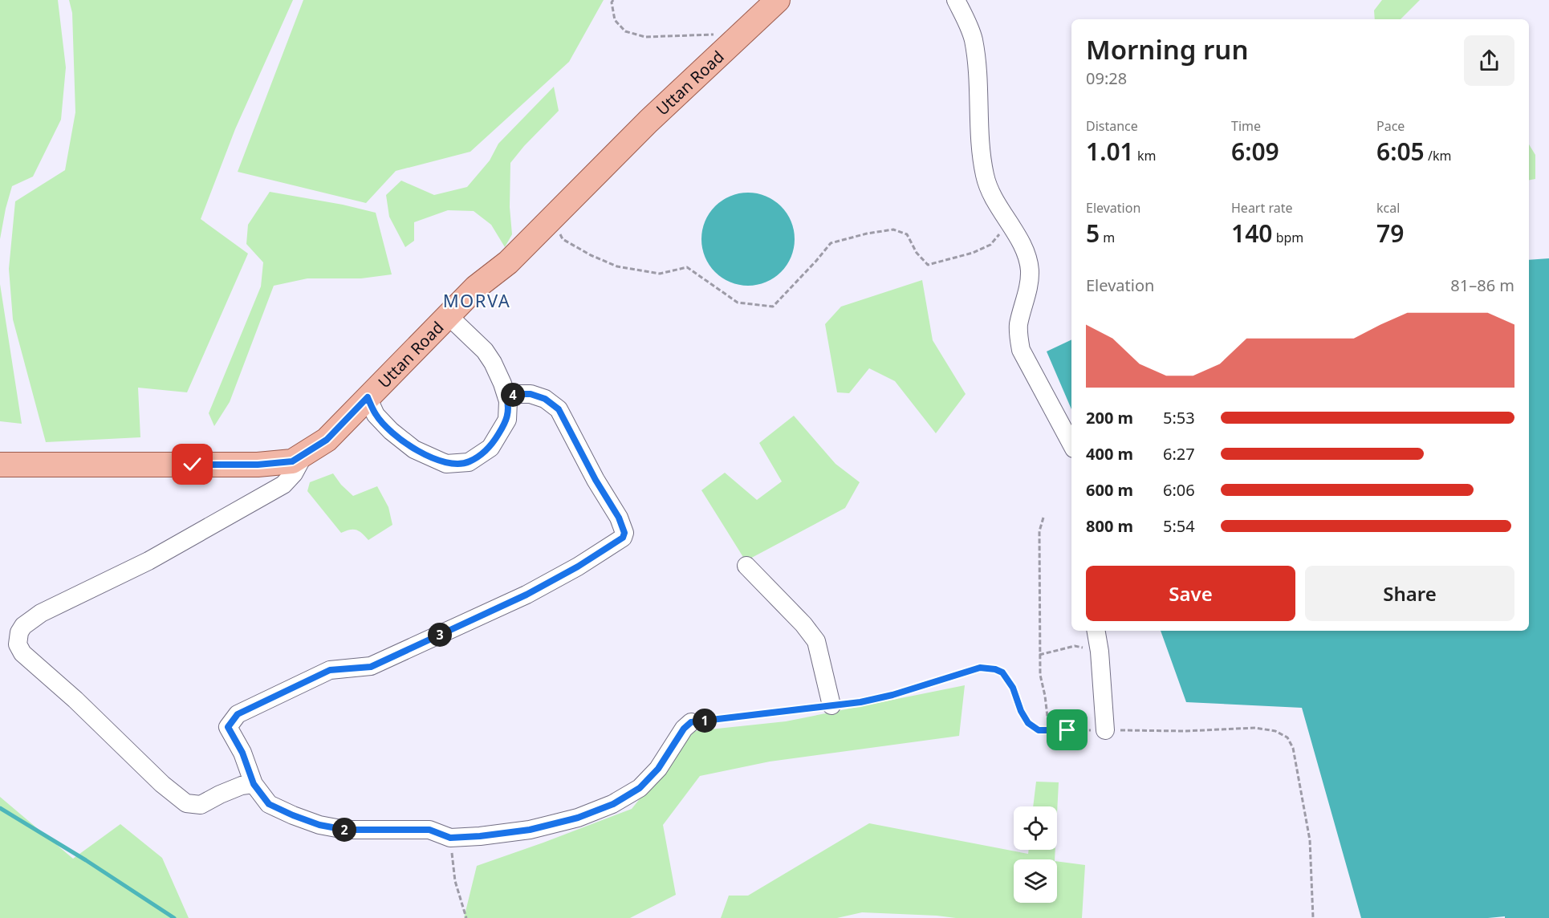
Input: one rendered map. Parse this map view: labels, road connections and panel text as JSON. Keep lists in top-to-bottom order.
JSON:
{
  "streets": {
    "main road": ["Uttan Road"]
  },
  "districts": ["MORVA"],
  "page": {
    "heading": ["Morning run", "09:28"],
    "stats": [
      ["Distance", "1.01 km"],
      ["Time", "6:09"],
      ["Pace", "6:05 /km"],
      ["Elevation", "5 m"],
      ["Heart rate", "140 bpm"],
      ["kcal", "79"]
    ],
    "chart": ["Elevation", "81–86 m"],
    "pins": [
      "4",
      "3",
      "1",
      "2"
    ],
    "list": [
      {
        "name": "200 m",
        "note": "5:53"
      },
      {
        "name": "400 m",
        "note": "6:27"
      },
      {
        "name": "600 m",
        "note": "6:06"
      },
      {
        "name": "800 m",
        "note": "5:54"
      }
    ],
    "buttons": ["Save", "Share"]
  }
}
